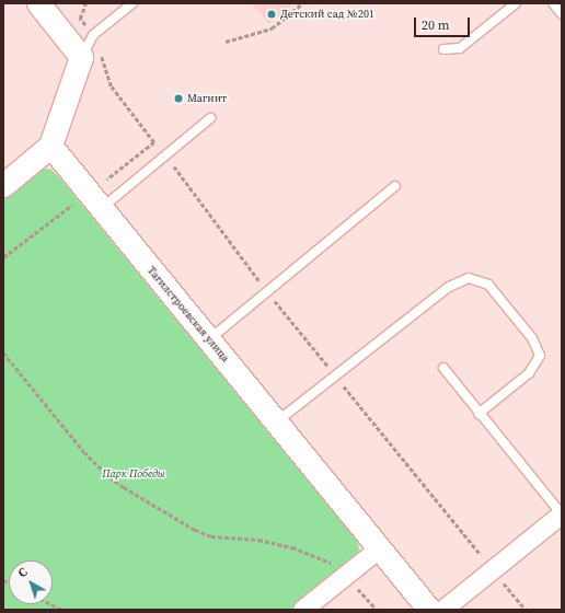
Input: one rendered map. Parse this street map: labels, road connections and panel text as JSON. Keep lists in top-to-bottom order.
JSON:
{
  "streets": {
    "street": ["Тагилстроевская улица"]
  },
  "parks": ["Парк Победы"],
  "places": ["Детский сад №201", "Магнит"],
  "scale_bar": "20 m",
  "north": "top left"
}
